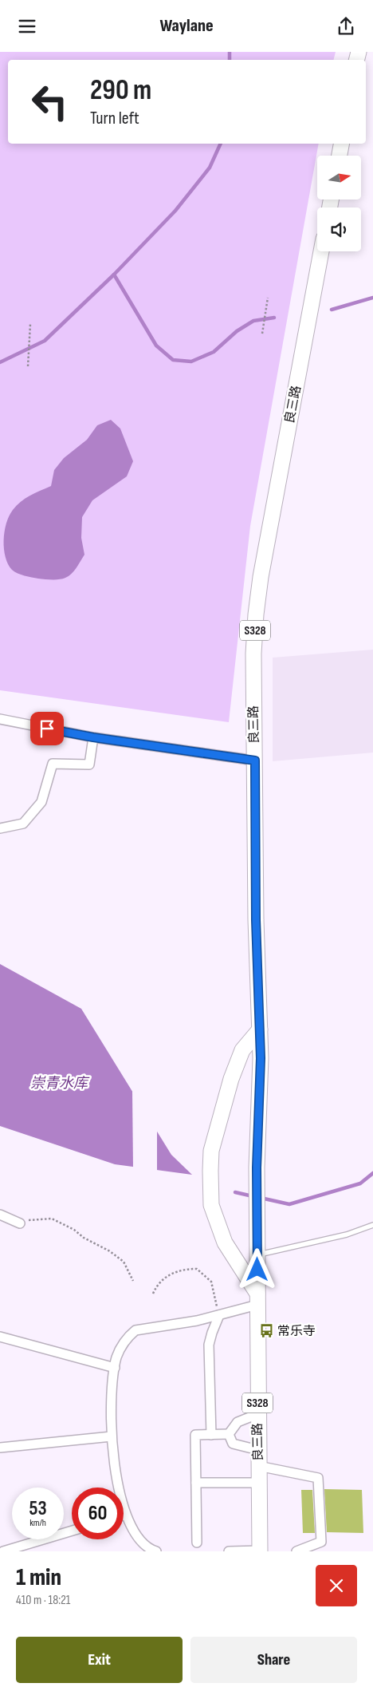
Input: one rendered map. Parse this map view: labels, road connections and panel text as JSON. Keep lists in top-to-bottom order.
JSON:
{
  "streets": {
    "main road": ["良三路", "S328"]
  },
  "water": ["崇青水库"],
  "places": {
    "bus stop": ["常乐寺"]
  },
  "north": "right",
  "page": {
    "header": "Waylane",
    "turn": ["290 m", "Turn left"],
    "speed": "53 km/h",
    "limit": "60",
    "heading": ["1 min", "410 m · 18:21"],
    "buttons": ["Exit", "Share"]
  }
}
